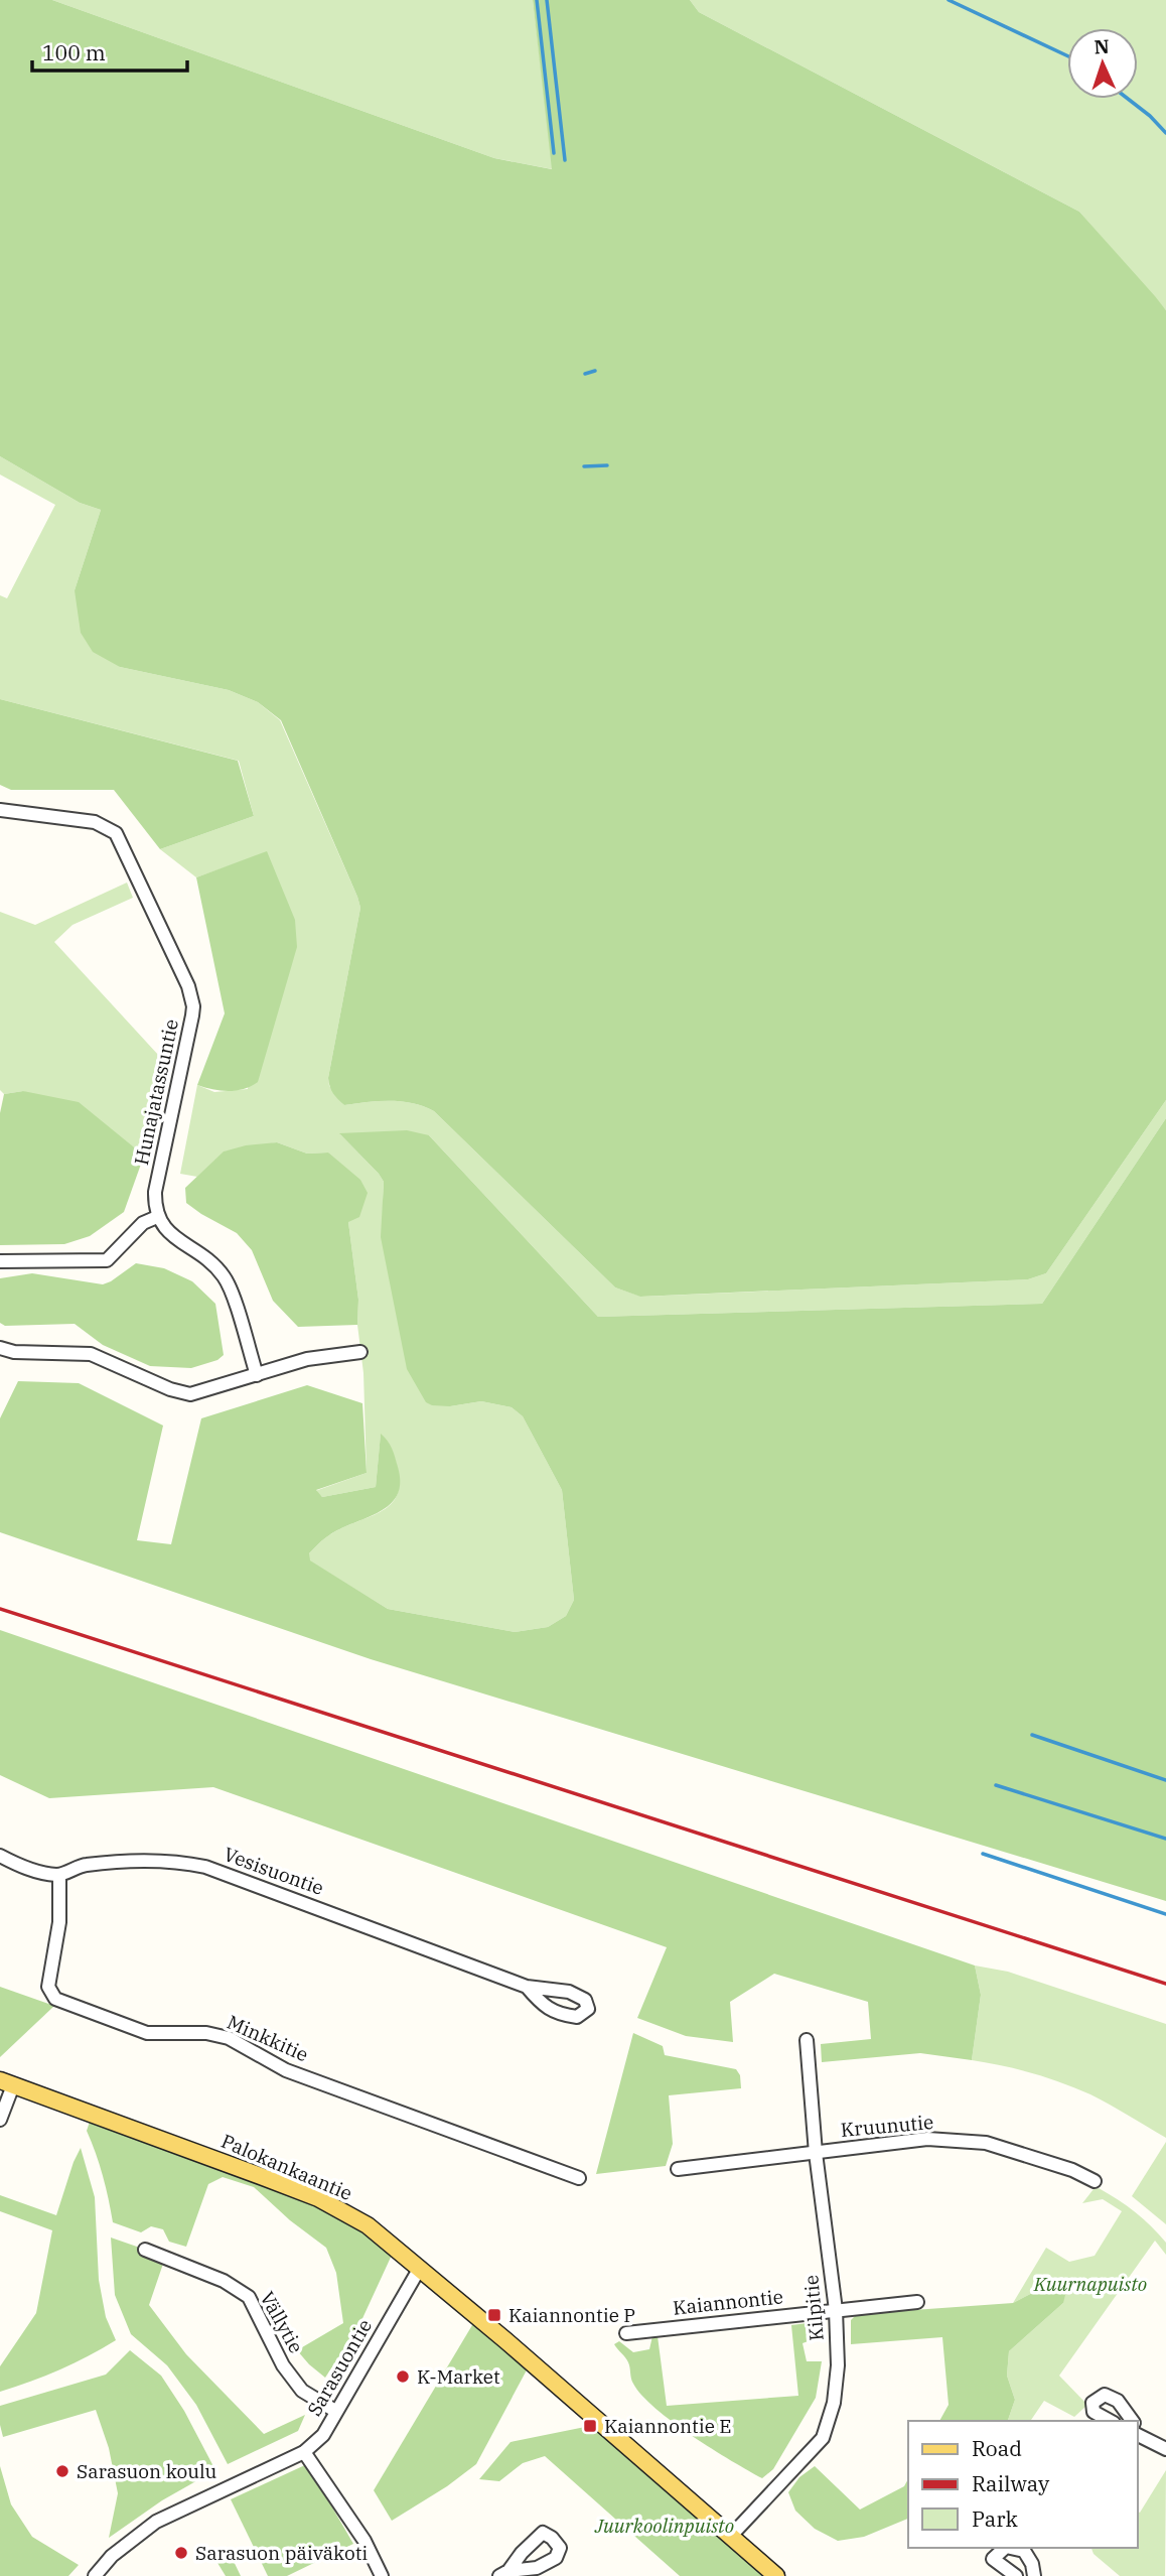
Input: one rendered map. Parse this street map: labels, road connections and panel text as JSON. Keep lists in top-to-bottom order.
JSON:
{
  "streets": {
    "main road": ["Palokankaantie"],
    "street": [
      "Hunajatassuntie",
      "Vesisuontie",
      "Minkkitie",
      "Kruunutie",
      "Kaiannontie",
      "Kilpitie",
      "Vällytie",
      "Sarasuontie"
    ]
  },
  "crossings": [
    ["Vesisuontie", "Minkkitie"],
    ["Kruunutie", "Kilpitie"],
    ["Palokankaantie", "Kilpitie"],
    ["Palokankaantie", "Sarasuontie"],
    ["Kaiannontie", "Kilpitie"],
    ["Vällytie", "Sarasuontie"]
  ],
  "parks": ["Kuurnapuisto", "Juurkoolinpuisto"],
  "places": {
    "transit": ["Kaiannontie P", "Kaiannontie E"],
    "other": ["K-Market", "Sarasuon koulu", "Sarasuon päiväkoti"]
  },
  "legend": ["Road", "Railway", "Park"],
  "scale_bar": "100 m",
  "north": "top"
}
